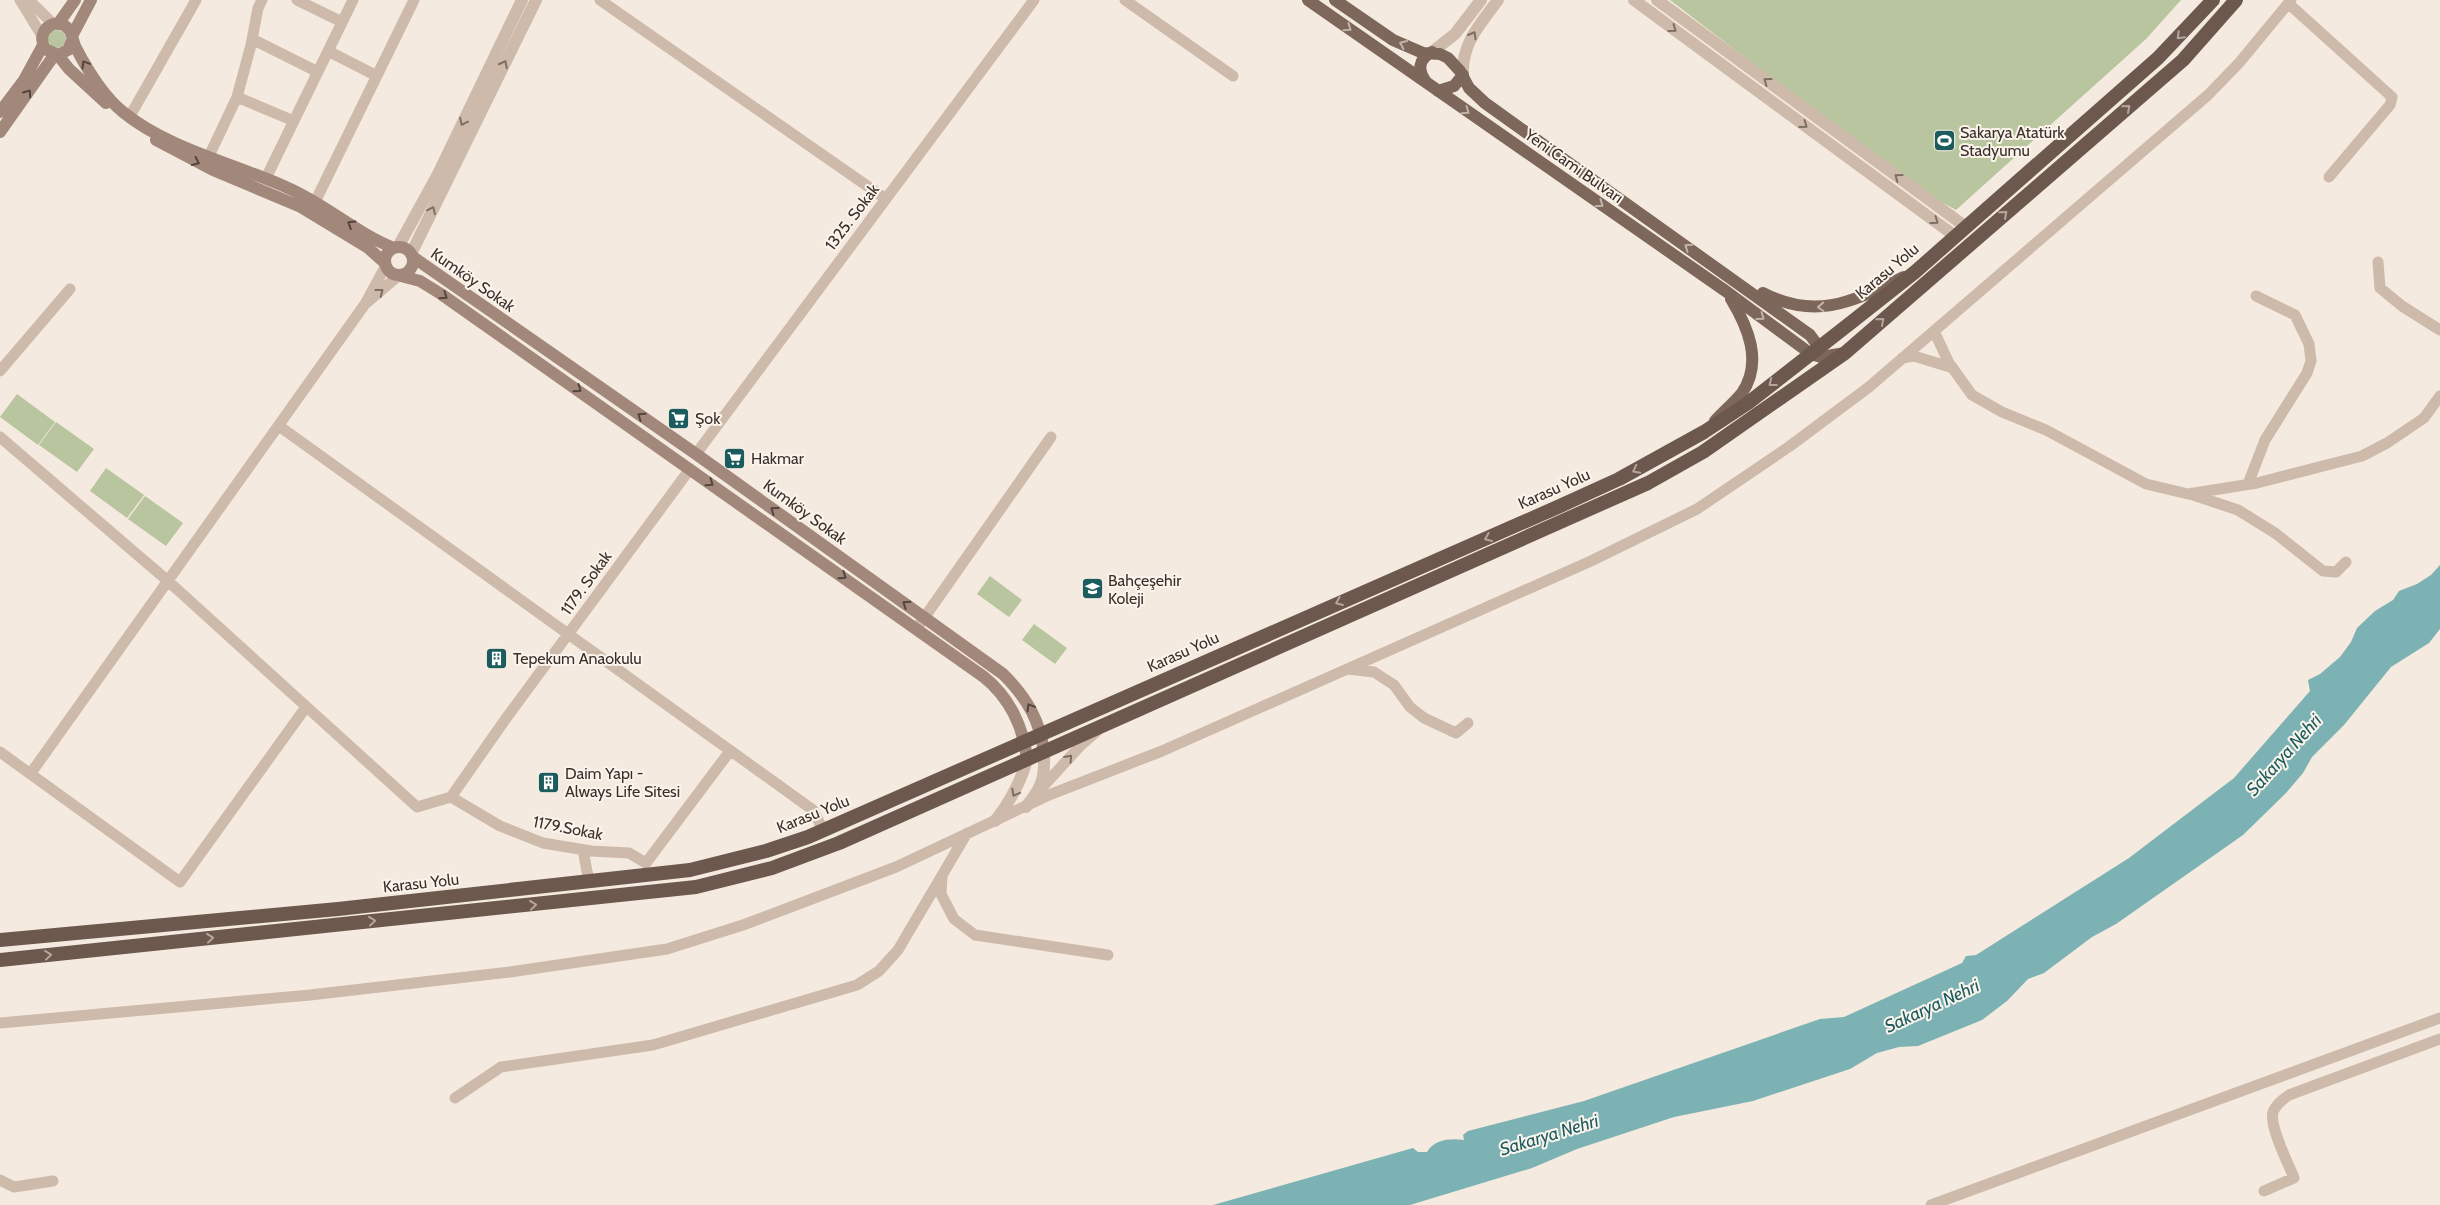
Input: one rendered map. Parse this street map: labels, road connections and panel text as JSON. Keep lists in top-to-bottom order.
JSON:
{
  "streets": {
    "highway": ["Karasu Yolu"],
    "main road": ["Yeni Cami Bulvarı", "Kumköy Sokak"],
    "street": ["1325. Sokak", "1179. Sokak", "1179.Sokak"]
  },
  "crossings": [
    ["Yeni Cami Bulvarı", "Karasu Yolu"],
    ["1325. Sokak", "Kumköy Sokak"],
    ["Karasu Yolu", "Kumköy Sokak"],
    ["Karasu Yolu", "1179.Sokak"],
    ["Kumköy Sokak", "1179. Sokak"],
    ["1179. Sokak", "1179.Sokak"]
  ],
  "water": ["Sakarya Nehri"],
  "places": {
    "sports": ["Sakarya Atatürk Stadyumu"],
    "supermarket": ["Şok", "Hakmar"],
    "school or university": ["Bahçeşehir Koleji"],
    "building": ["Tepekum Anaokulu", "Daim Yapı - Always Life Sitesi"]
  }
}
